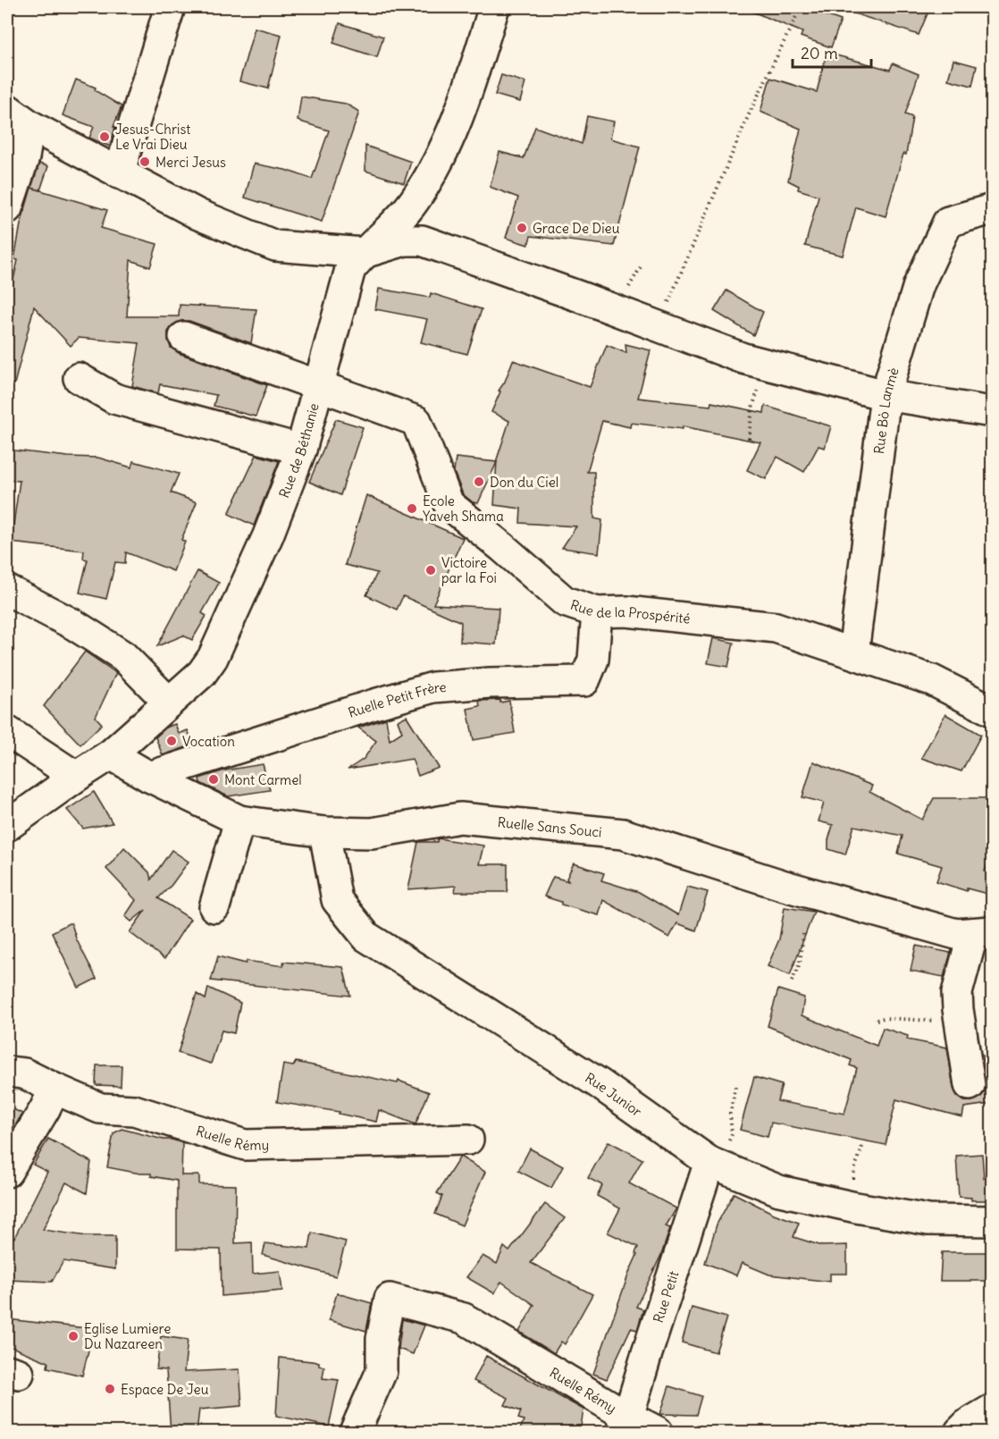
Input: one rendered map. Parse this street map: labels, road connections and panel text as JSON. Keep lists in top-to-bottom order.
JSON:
{
  "streets": {
    "street": [
      "Rue Bò Lanmè",
      "Rue de Béthanie",
      "Rue de la Prospérité",
      "Ruelle Petit Frère",
      "Ruelle Sans Souci",
      "Rue Junior",
      "Ruelle Rémy",
      "Rue Petit"
    ]
  },
  "crossings": [
    ["Rue Bò Lanmè", "Rue de la Prospérité"],
    ["Rue de Béthanie", "Rue de la Prospérité"],
    ["Rue de Béthanie", "Ruelle Sans Souci"],
    ["Rue de la Prospérité", "Ruelle Petit Frère"],
    ["Ruelle Petit Frère", "Ruelle Sans Souci"],
    ["Ruelle Sans Souci", "Rue Junior"],
    ["Rue Junior", "Rue Petit"],
    ["Ruelle Rémy", "Rue Petit"]
  ],
  "places": [
    "Jesus-Christ Le Vrai Dieu",
    "Merci Jesus",
    "Grace De Dieu",
    "Don du Ciel",
    "Ecole Yaveh Shama",
    "Victoire par la Foi",
    "Vocation",
    "Mont Carmel",
    "Eglise Lumiere Du Nazareen",
    "Espace De Jeu"
  ],
  "scale_bar": "20 m"
}
